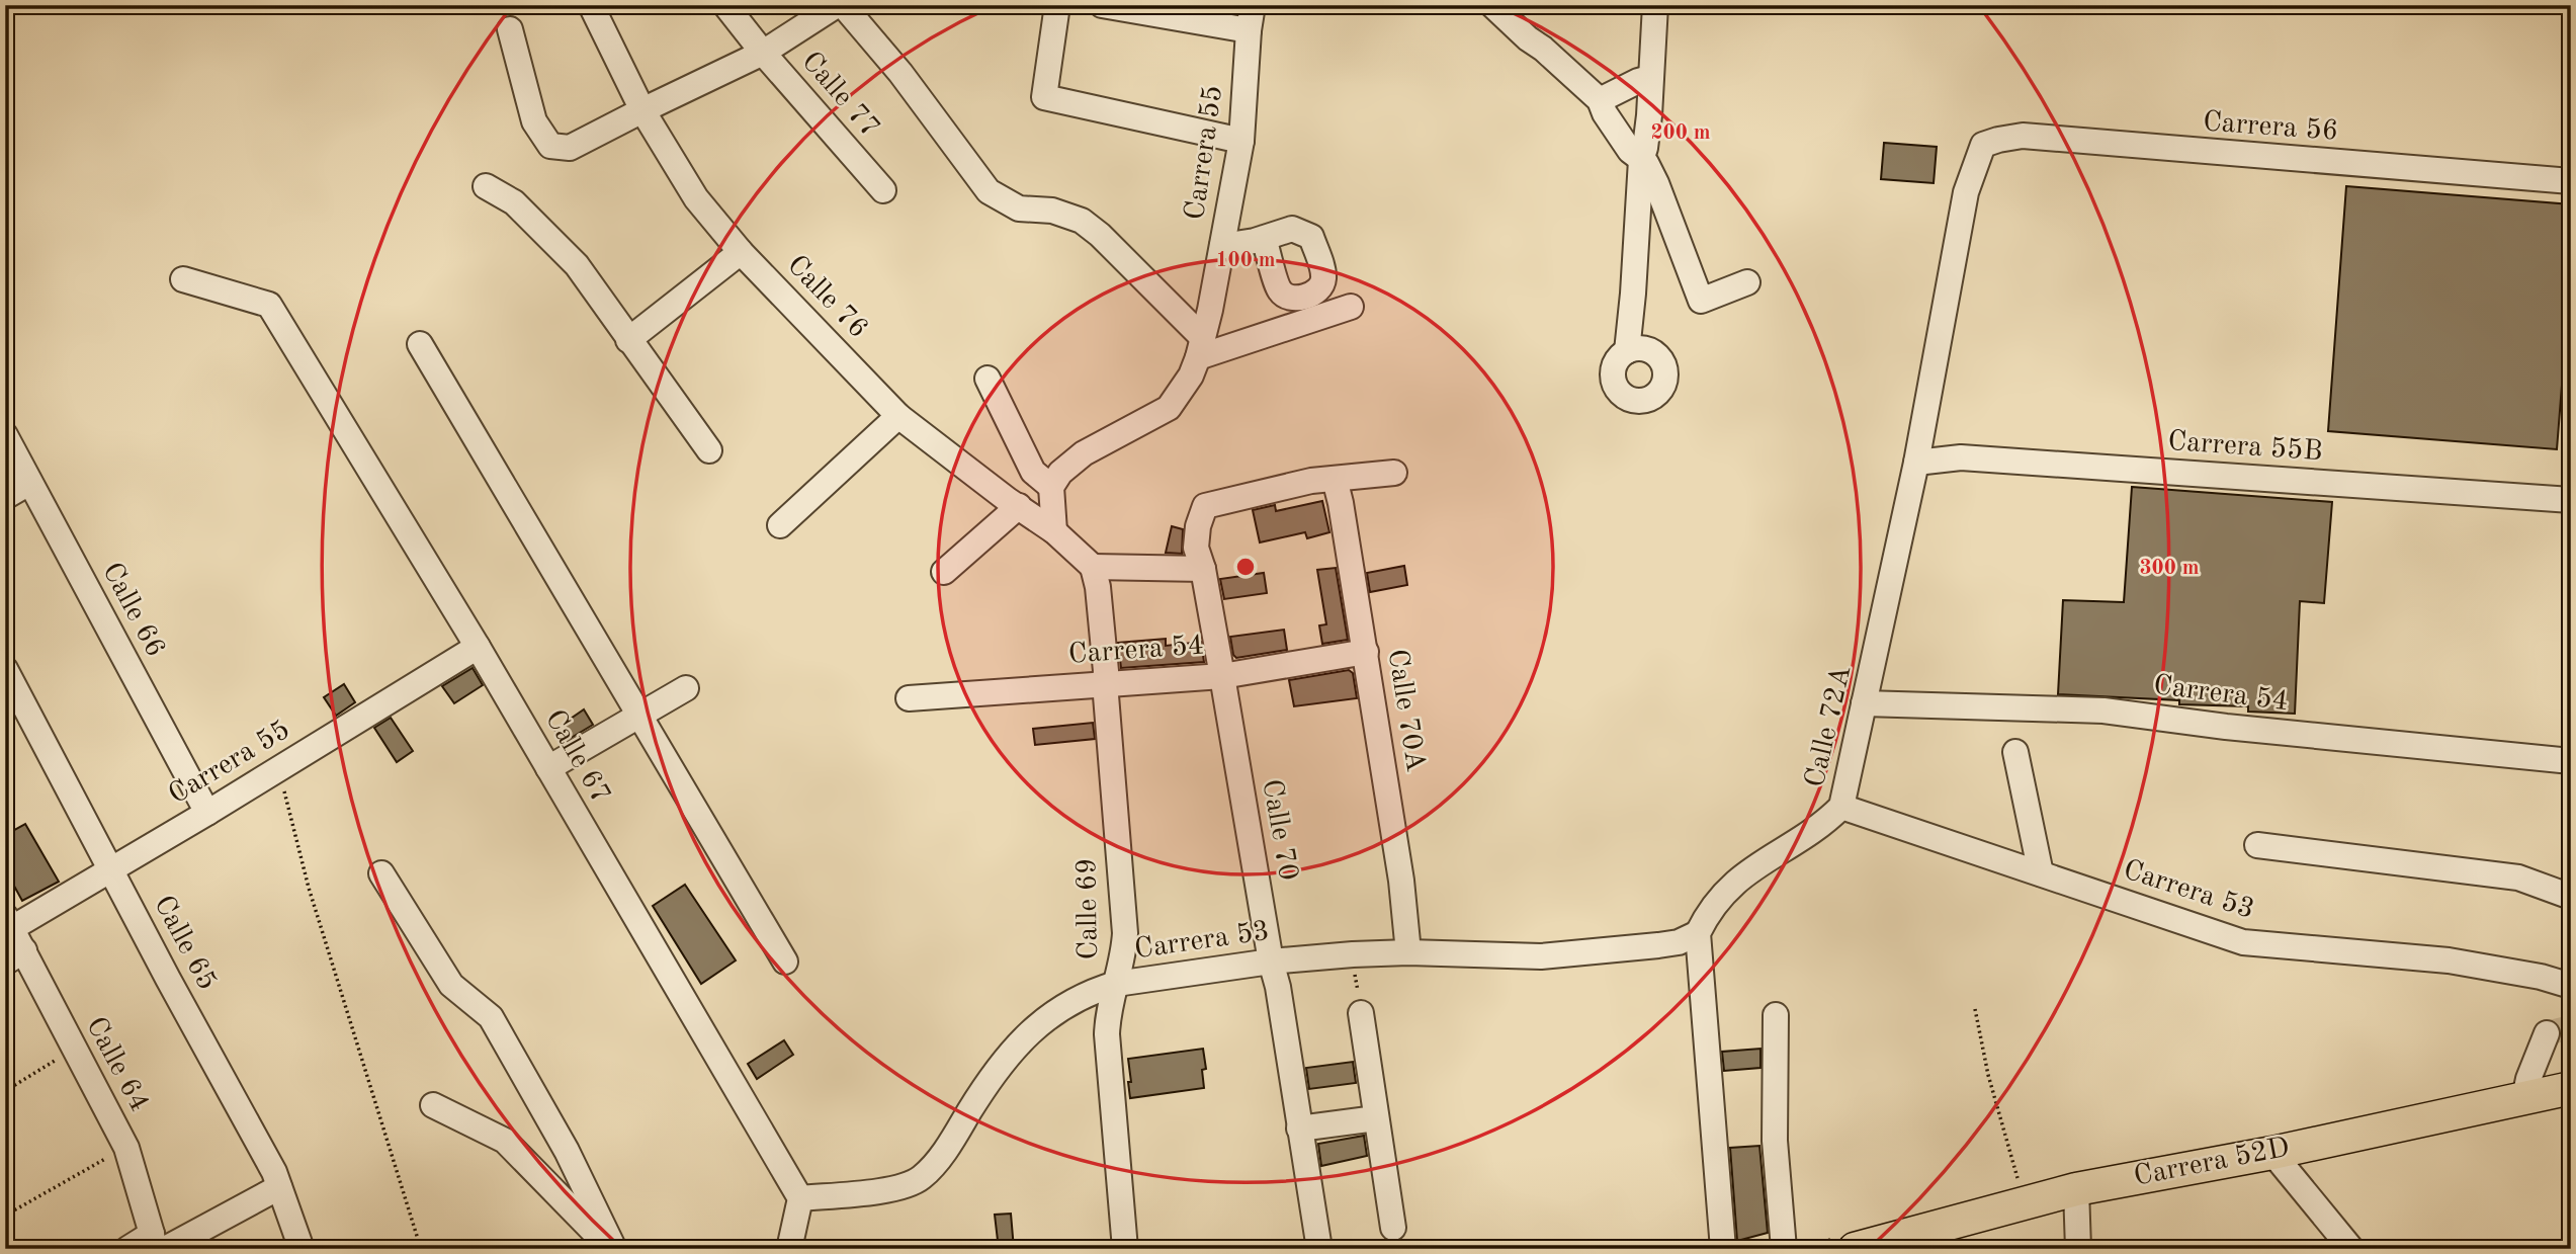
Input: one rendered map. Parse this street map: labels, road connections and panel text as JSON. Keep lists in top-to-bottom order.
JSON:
{
  "streets": {
    "main road": ["Carrera 52D"],
    "street": [
      "Calle 77",
      "Carrera 56",
      "Carrera 55",
      "Calle 76",
      "Carrera 55B",
      "Calle 66",
      "Carrera 54",
      "Calle 70A",
      "Calle 72A",
      "Calle 67",
      "Calle 70",
      "Carrera 53",
      "Calle 69",
      "Calle 65",
      "Calle 64"
    ]
  },
  "crossings": [
    ["Carrera 56", "Calle 72A"],
    ["Carrera 55", "Calle 66"],
    ["Carrera 55", "Calle 67"],
    ["Carrera 55", "Calle 65"],
    ["Carrera 55", "Calle 64"],
    ["Calle 76", "Calle 69"],
    ["Carrera 55B", "Calle 72A"],
    ["Carrera 54", "Calle 70A"],
    ["Carrera 54", "Calle 72A"],
    ["Carrera 54", "Calle 70"],
    ["Carrera 54", "Calle 69"],
    ["Calle 70A", "Calle 70"],
    ["Calle 70A", "Carrera 53"],
    ["Calle 72A", "Carrera 53"],
    ["Calle 67", "Carrera 53"],
    ["Calle 70", "Carrera 53"],
    ["Carrera 53", "Calle 69"]
  ],
  "rings": ["200 m", "100 m", "300 m"]
}
